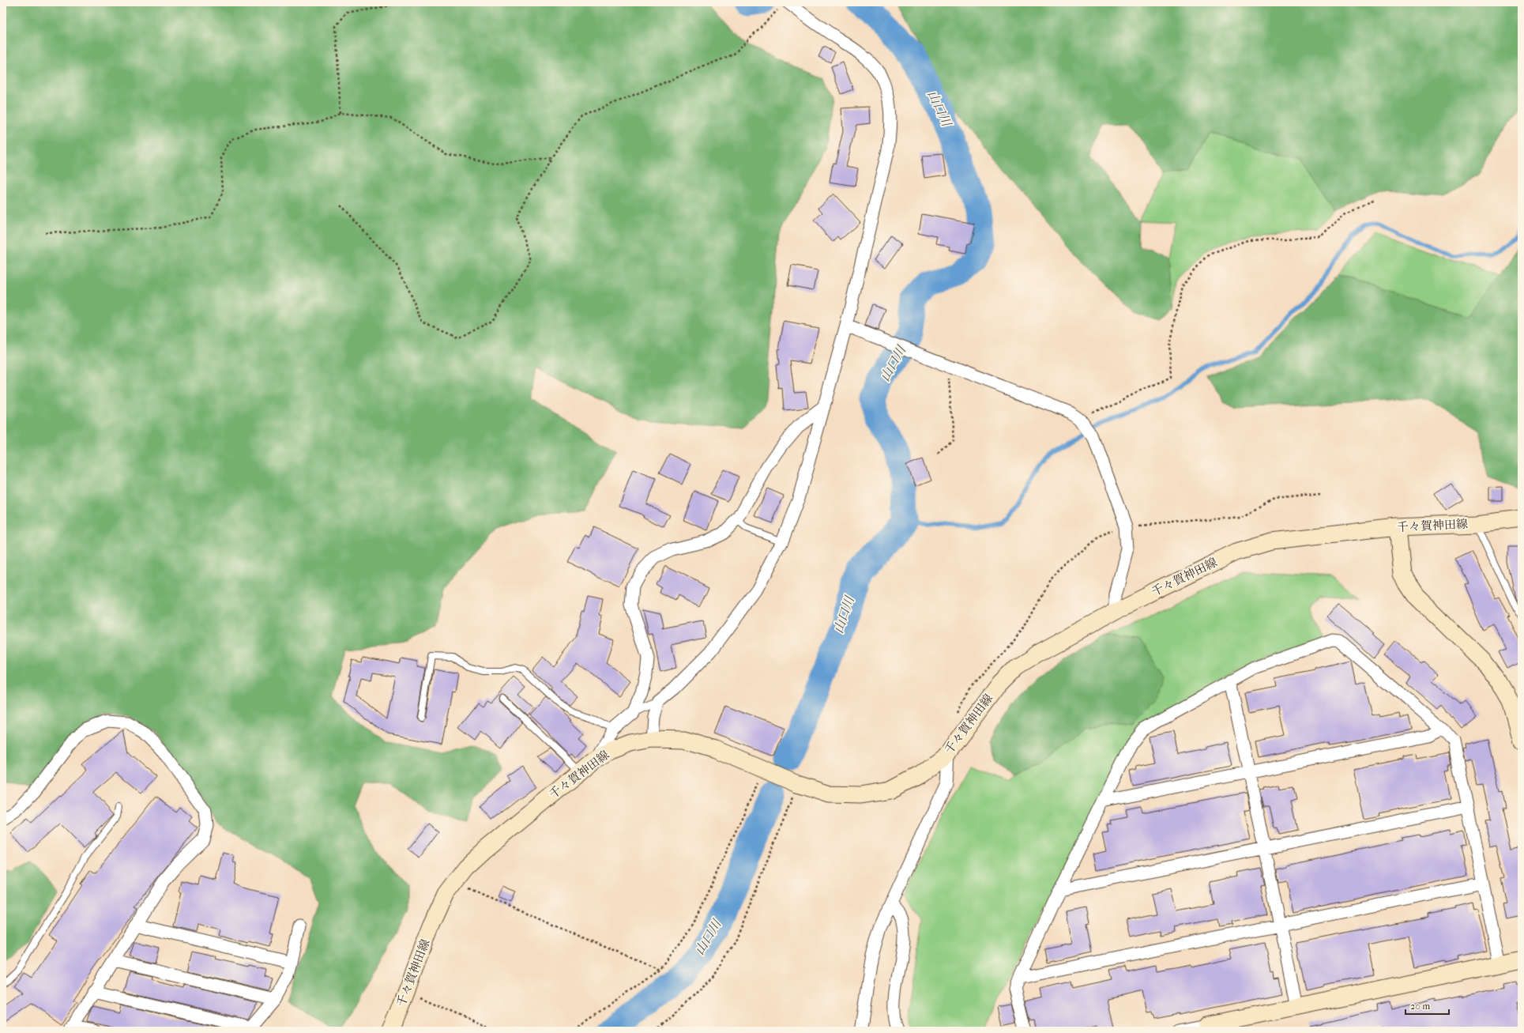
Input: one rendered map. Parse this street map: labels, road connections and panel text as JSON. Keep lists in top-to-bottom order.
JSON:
{
  "streets": {
    "main road": ["千々賀神田線"]
  },
  "water": ["山口川"],
  "scale_bar": "20 m"
}
